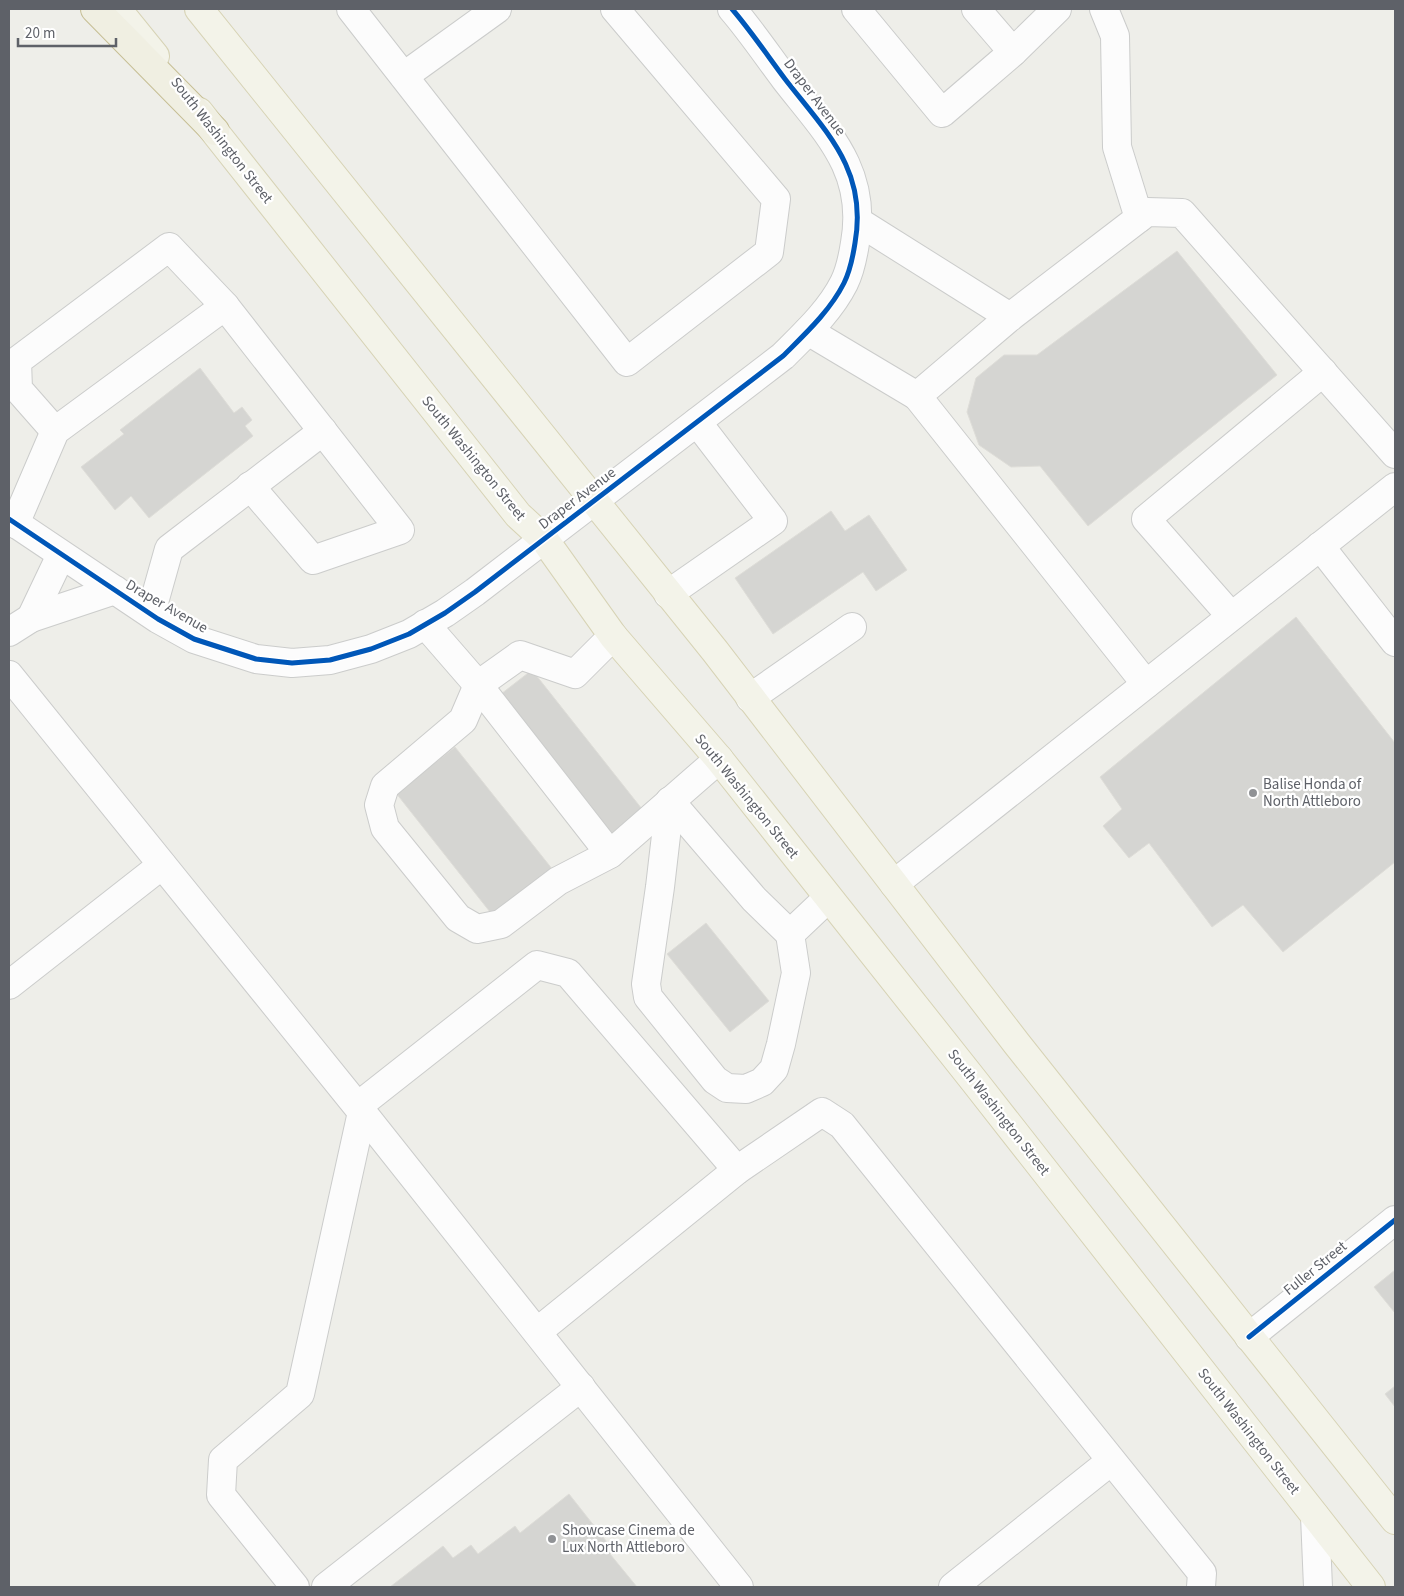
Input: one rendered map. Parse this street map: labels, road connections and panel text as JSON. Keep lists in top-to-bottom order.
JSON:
{
  "streets": {
    "main road": ["South Washington Street"],
    "street": ["Draper Avenue", "Fuller Street"]
  },
  "crossings": [
    ["Draper Avenue", "South Washington Street"]
  ],
  "places": ["Balise Honda of North Attleboro", "Showcase Cinema de Lux North Attleboro"],
  "scale_bar": "20 m"
}
